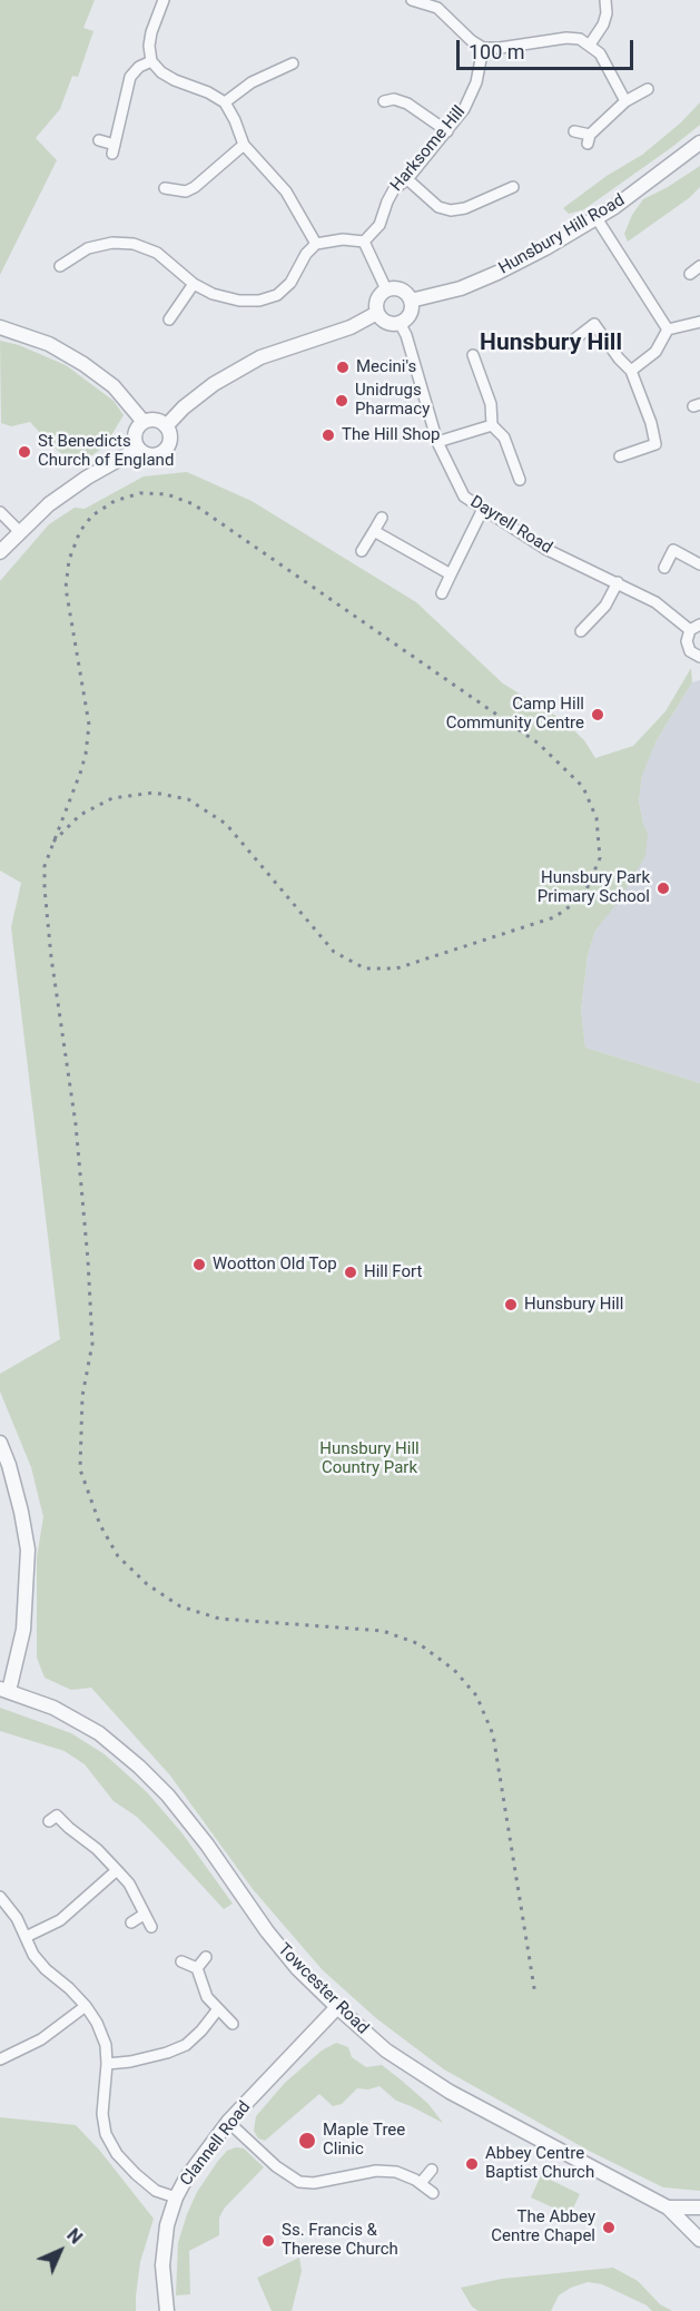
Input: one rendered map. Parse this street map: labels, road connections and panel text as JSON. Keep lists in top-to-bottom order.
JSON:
{
  "streets": {
    "street": [
      "Harksome Hill",
      "Hunsbury Hill Road",
      "Dayrell Road",
      "Towcester Road",
      "Clannell Road"
    ]
  },
  "crossings": [
    ["Hunsbury Hill Road", "Dayrell Road"],
    ["Towcester Road", "Clannell Road"]
  ],
  "districts": ["Hunsbury Hill"],
  "parks": ["Hunsbury Hill Country Park"],
  "places": [
    "Mecini's",
    "Unidrugs Pharmacy",
    "The Hill Shop",
    "St Benedicts Church of England",
    "Camp Hill Community Centre",
    "Hunsbury Park Primary School",
    "Wootton Old Top",
    "Hill Fort",
    "Hunsbury Hill",
    "Maple Tree Clinic",
    "Abbey Centre Baptist Church",
    "The Abbey Centre Chapel",
    "Ss. Francis & Therese Church"
  ],
  "scale_bar": "100 m",
  "north": "top right"
}
